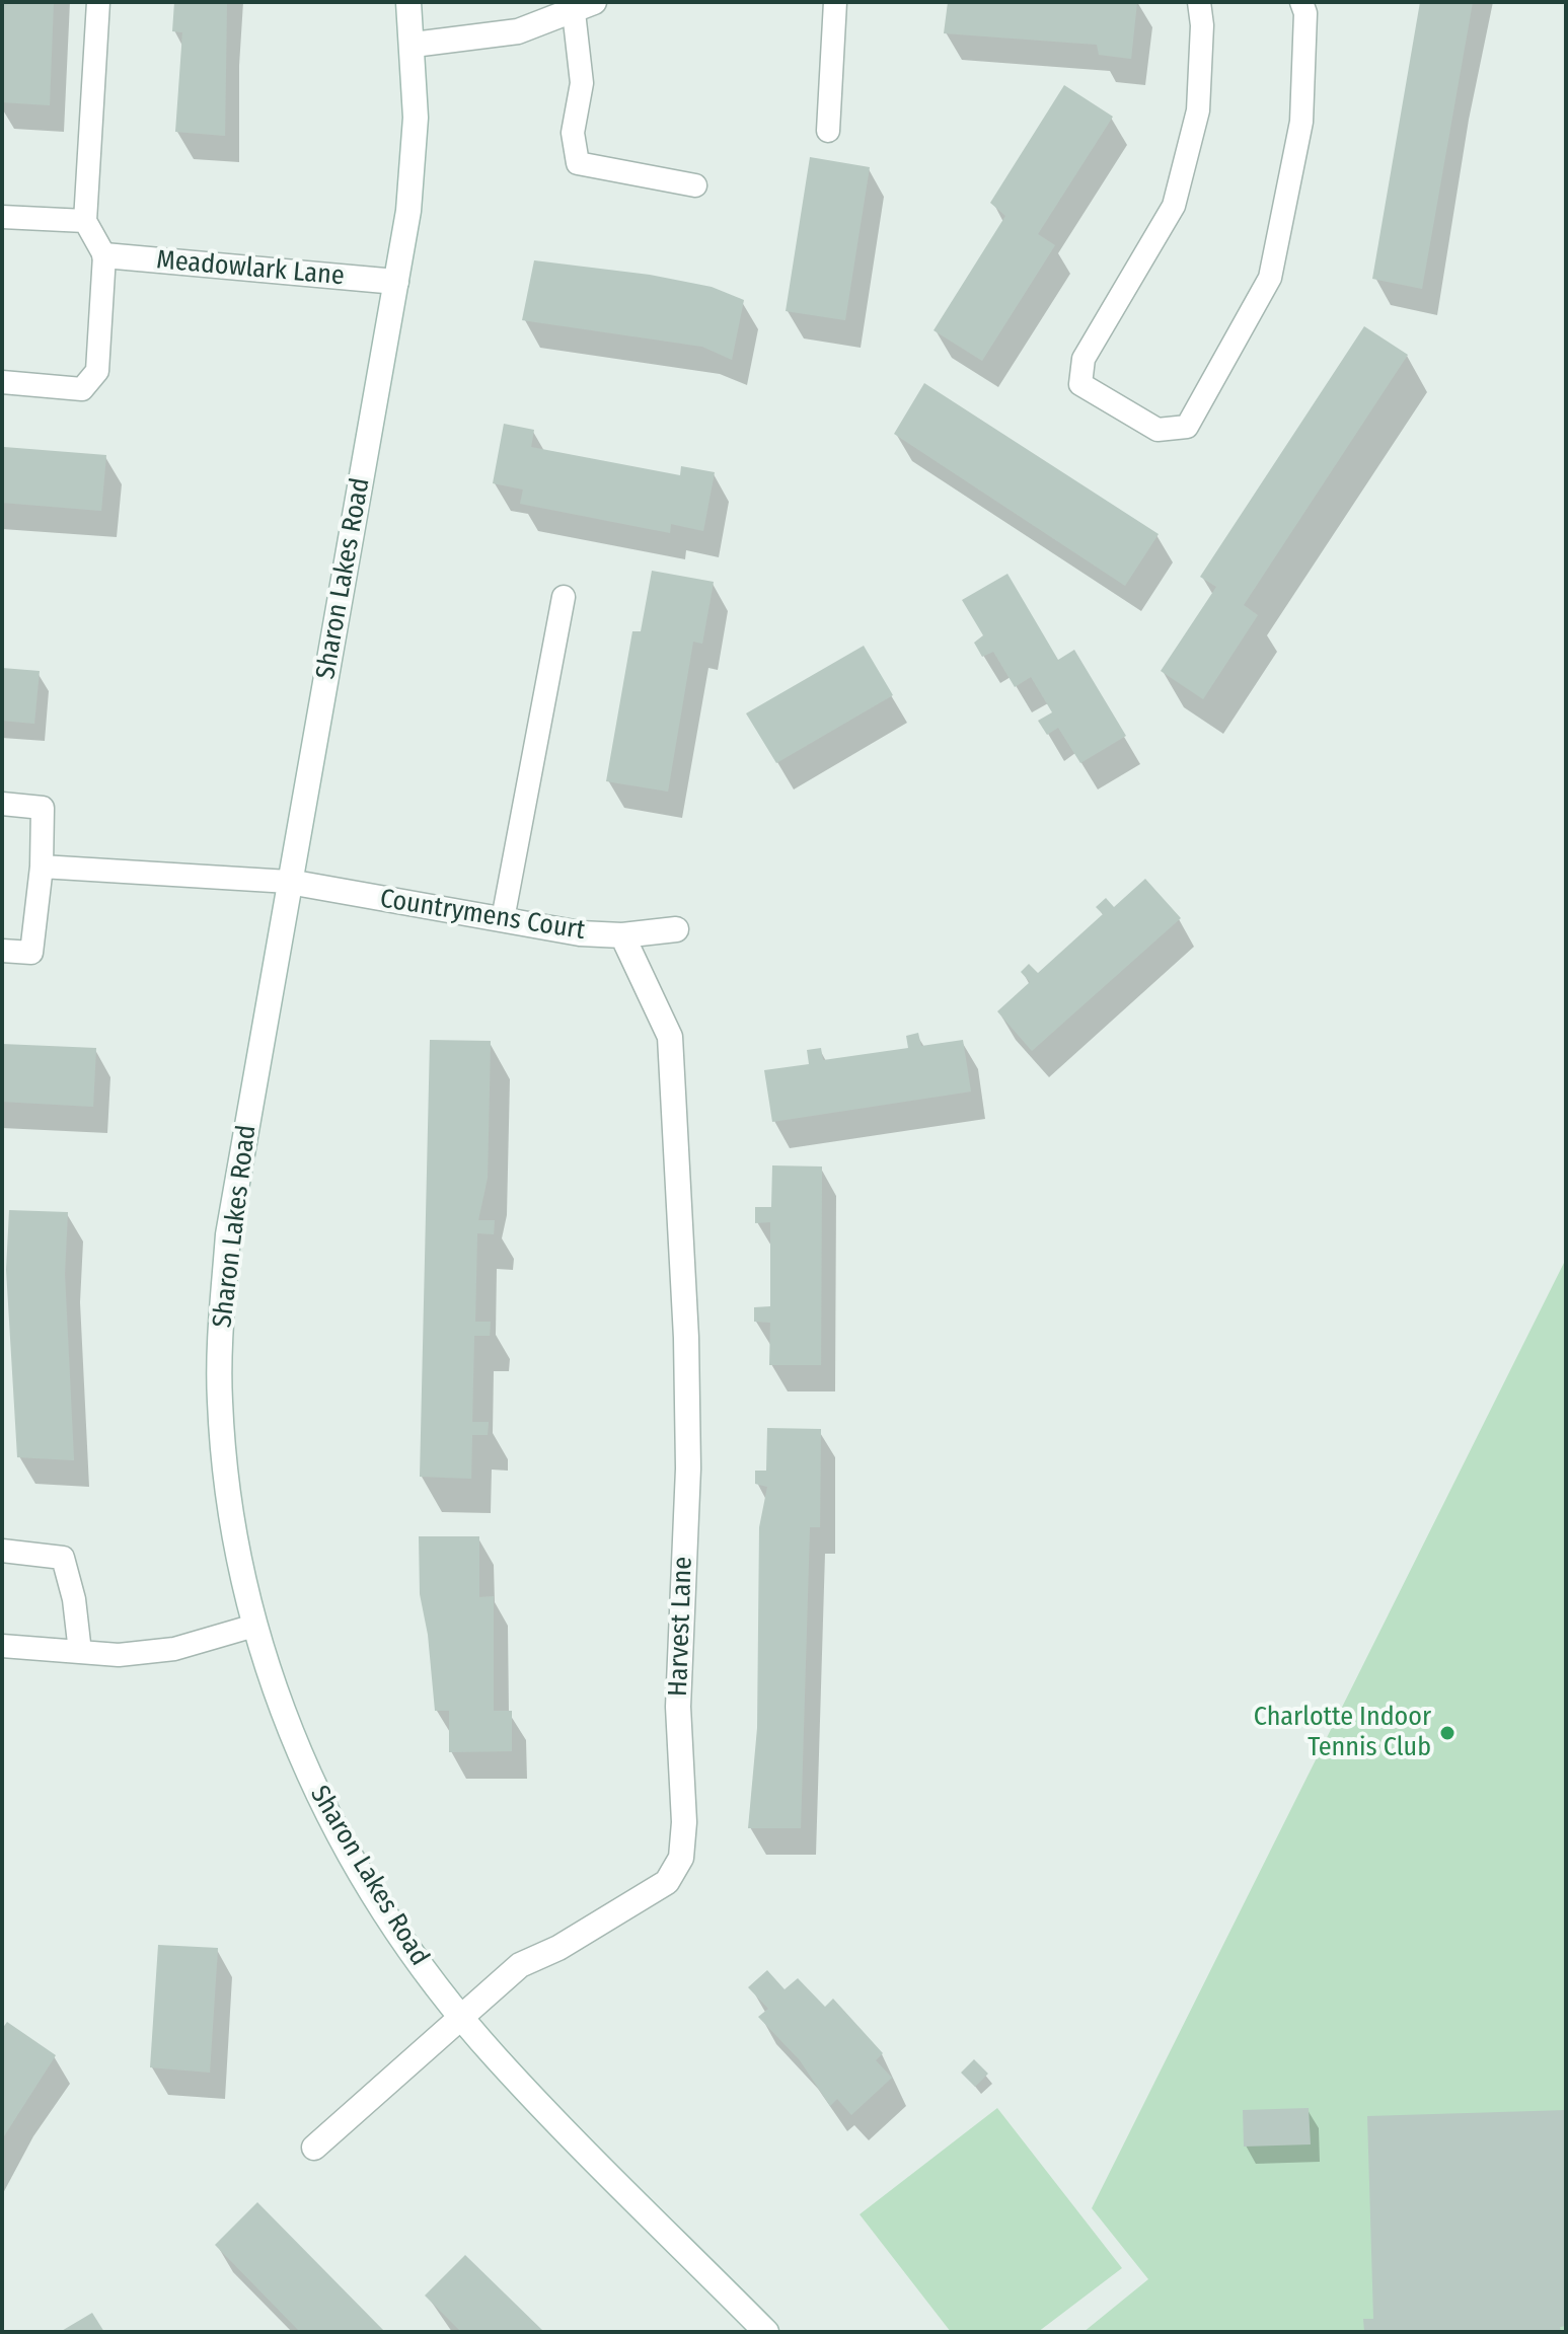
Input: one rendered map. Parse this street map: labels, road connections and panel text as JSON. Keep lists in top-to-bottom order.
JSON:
{
  "streets": {
    "street": [
      "Meadowlark Lane",
      "Sharon Lakes Road",
      "Countrymens Court",
      "Harvest Lane"
    ]
  },
  "crossings": [
    ["Meadowlark Lane", "Sharon Lakes Road"],
    ["Sharon Lakes Road", "Countrymens Court"],
    ["Sharon Lakes Road", "Harvest Lane"],
    ["Countrymens Court", "Harvest Lane"]
  ],
  "places": ["Charlotte Indoor Tennis Club"]
}
